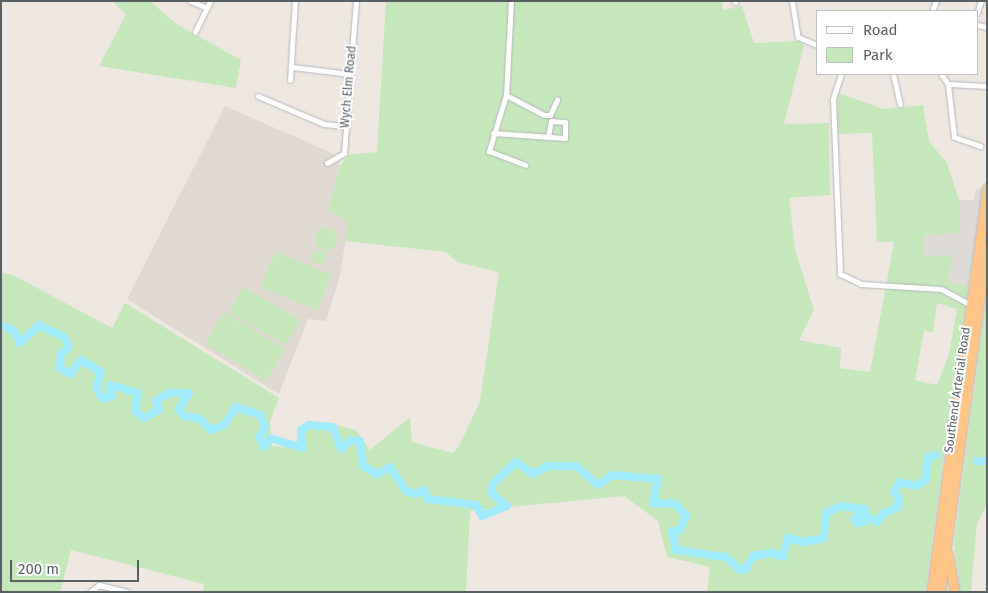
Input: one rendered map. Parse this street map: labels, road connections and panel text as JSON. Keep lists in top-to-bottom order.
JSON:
{
  "streets": {
    "highway": ["Southend Arterial Road"],
    "street": ["Wych Elm Road"]
  },
  "legend": ["Road", "Park"],
  "scale_bar": "200 m"
}
